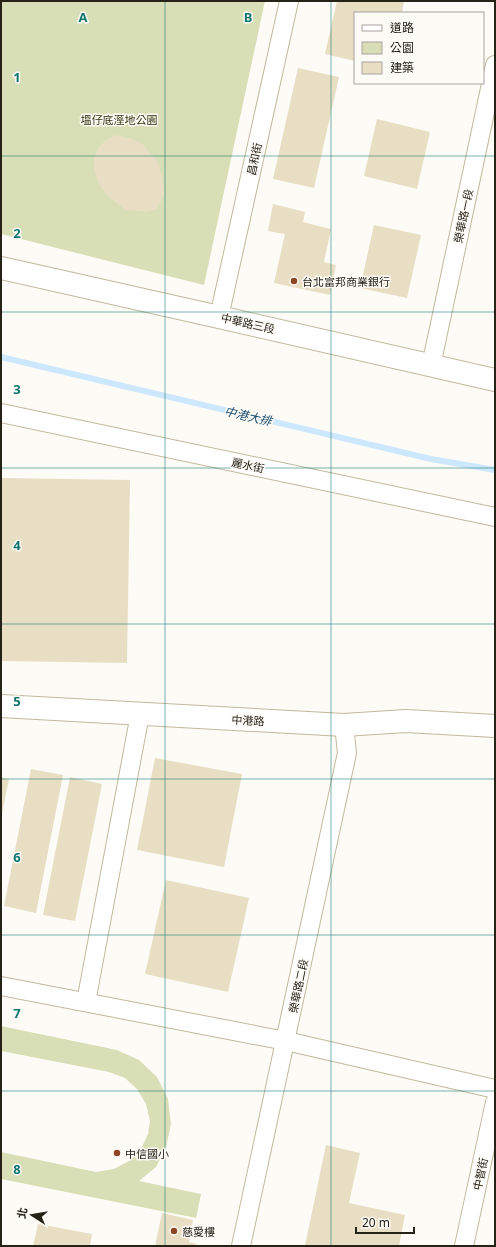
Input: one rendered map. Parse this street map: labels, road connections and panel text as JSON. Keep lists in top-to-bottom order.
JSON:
{
  "streets": {
    "street": [
      "昌和街",
      "榮華路一段",
      "中華路三段",
      "麗水街",
      "中港路",
      "榮華路二段",
      "中智街"
    ]
  },
  "crossings": [
    ["昌和街", "中華路三段"],
    ["榮華路一段", "中華路三段"],
    ["中港路", "榮華路二段"]
  ],
  "water": ["中港大排"],
  "parks": ["塭仔底溼地公園"],
  "places": ["台北富邦商業銀行", "中信國小", "慈愛樓"],
  "legend": ["道路", "公園", "建築"],
  "scale_bar": "20 m",
  "north": "left",
  "grid": {
    "columns": ["A", "B"],
    "rows": [
      "1",
      "2",
      "3",
      "4",
      "5",
      "6",
      "7",
      "8"
    ]
  }
}
